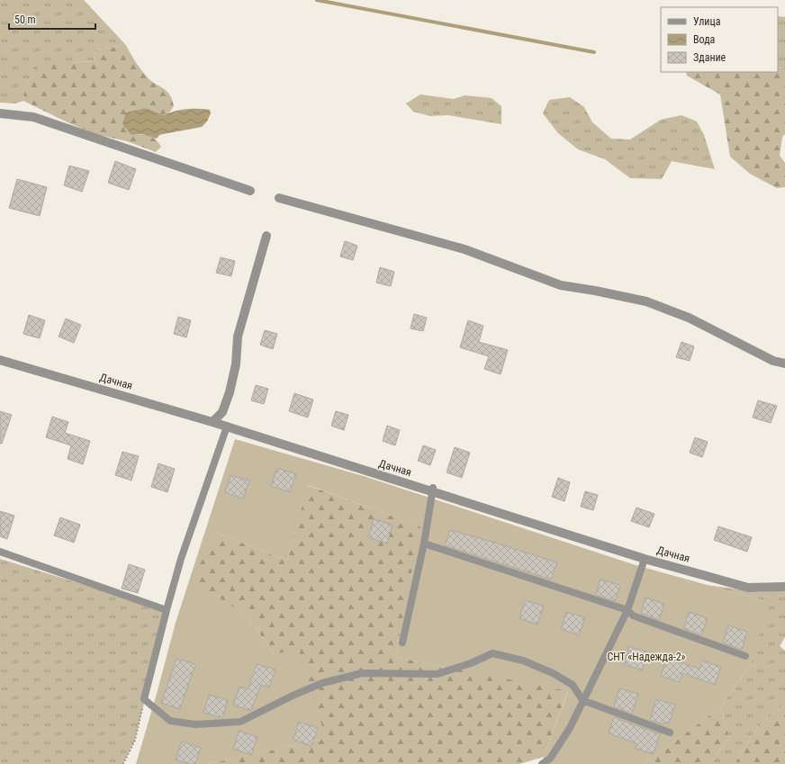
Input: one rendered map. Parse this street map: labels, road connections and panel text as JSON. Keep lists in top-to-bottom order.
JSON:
{
  "streets": {
    "street": ["Дачная"]
  },
  "parks": ["СНТ «Надежда-2»"],
  "legend": ["Улица", "Вода", "Здание"],
  "scale_bar": "50 m"
}
